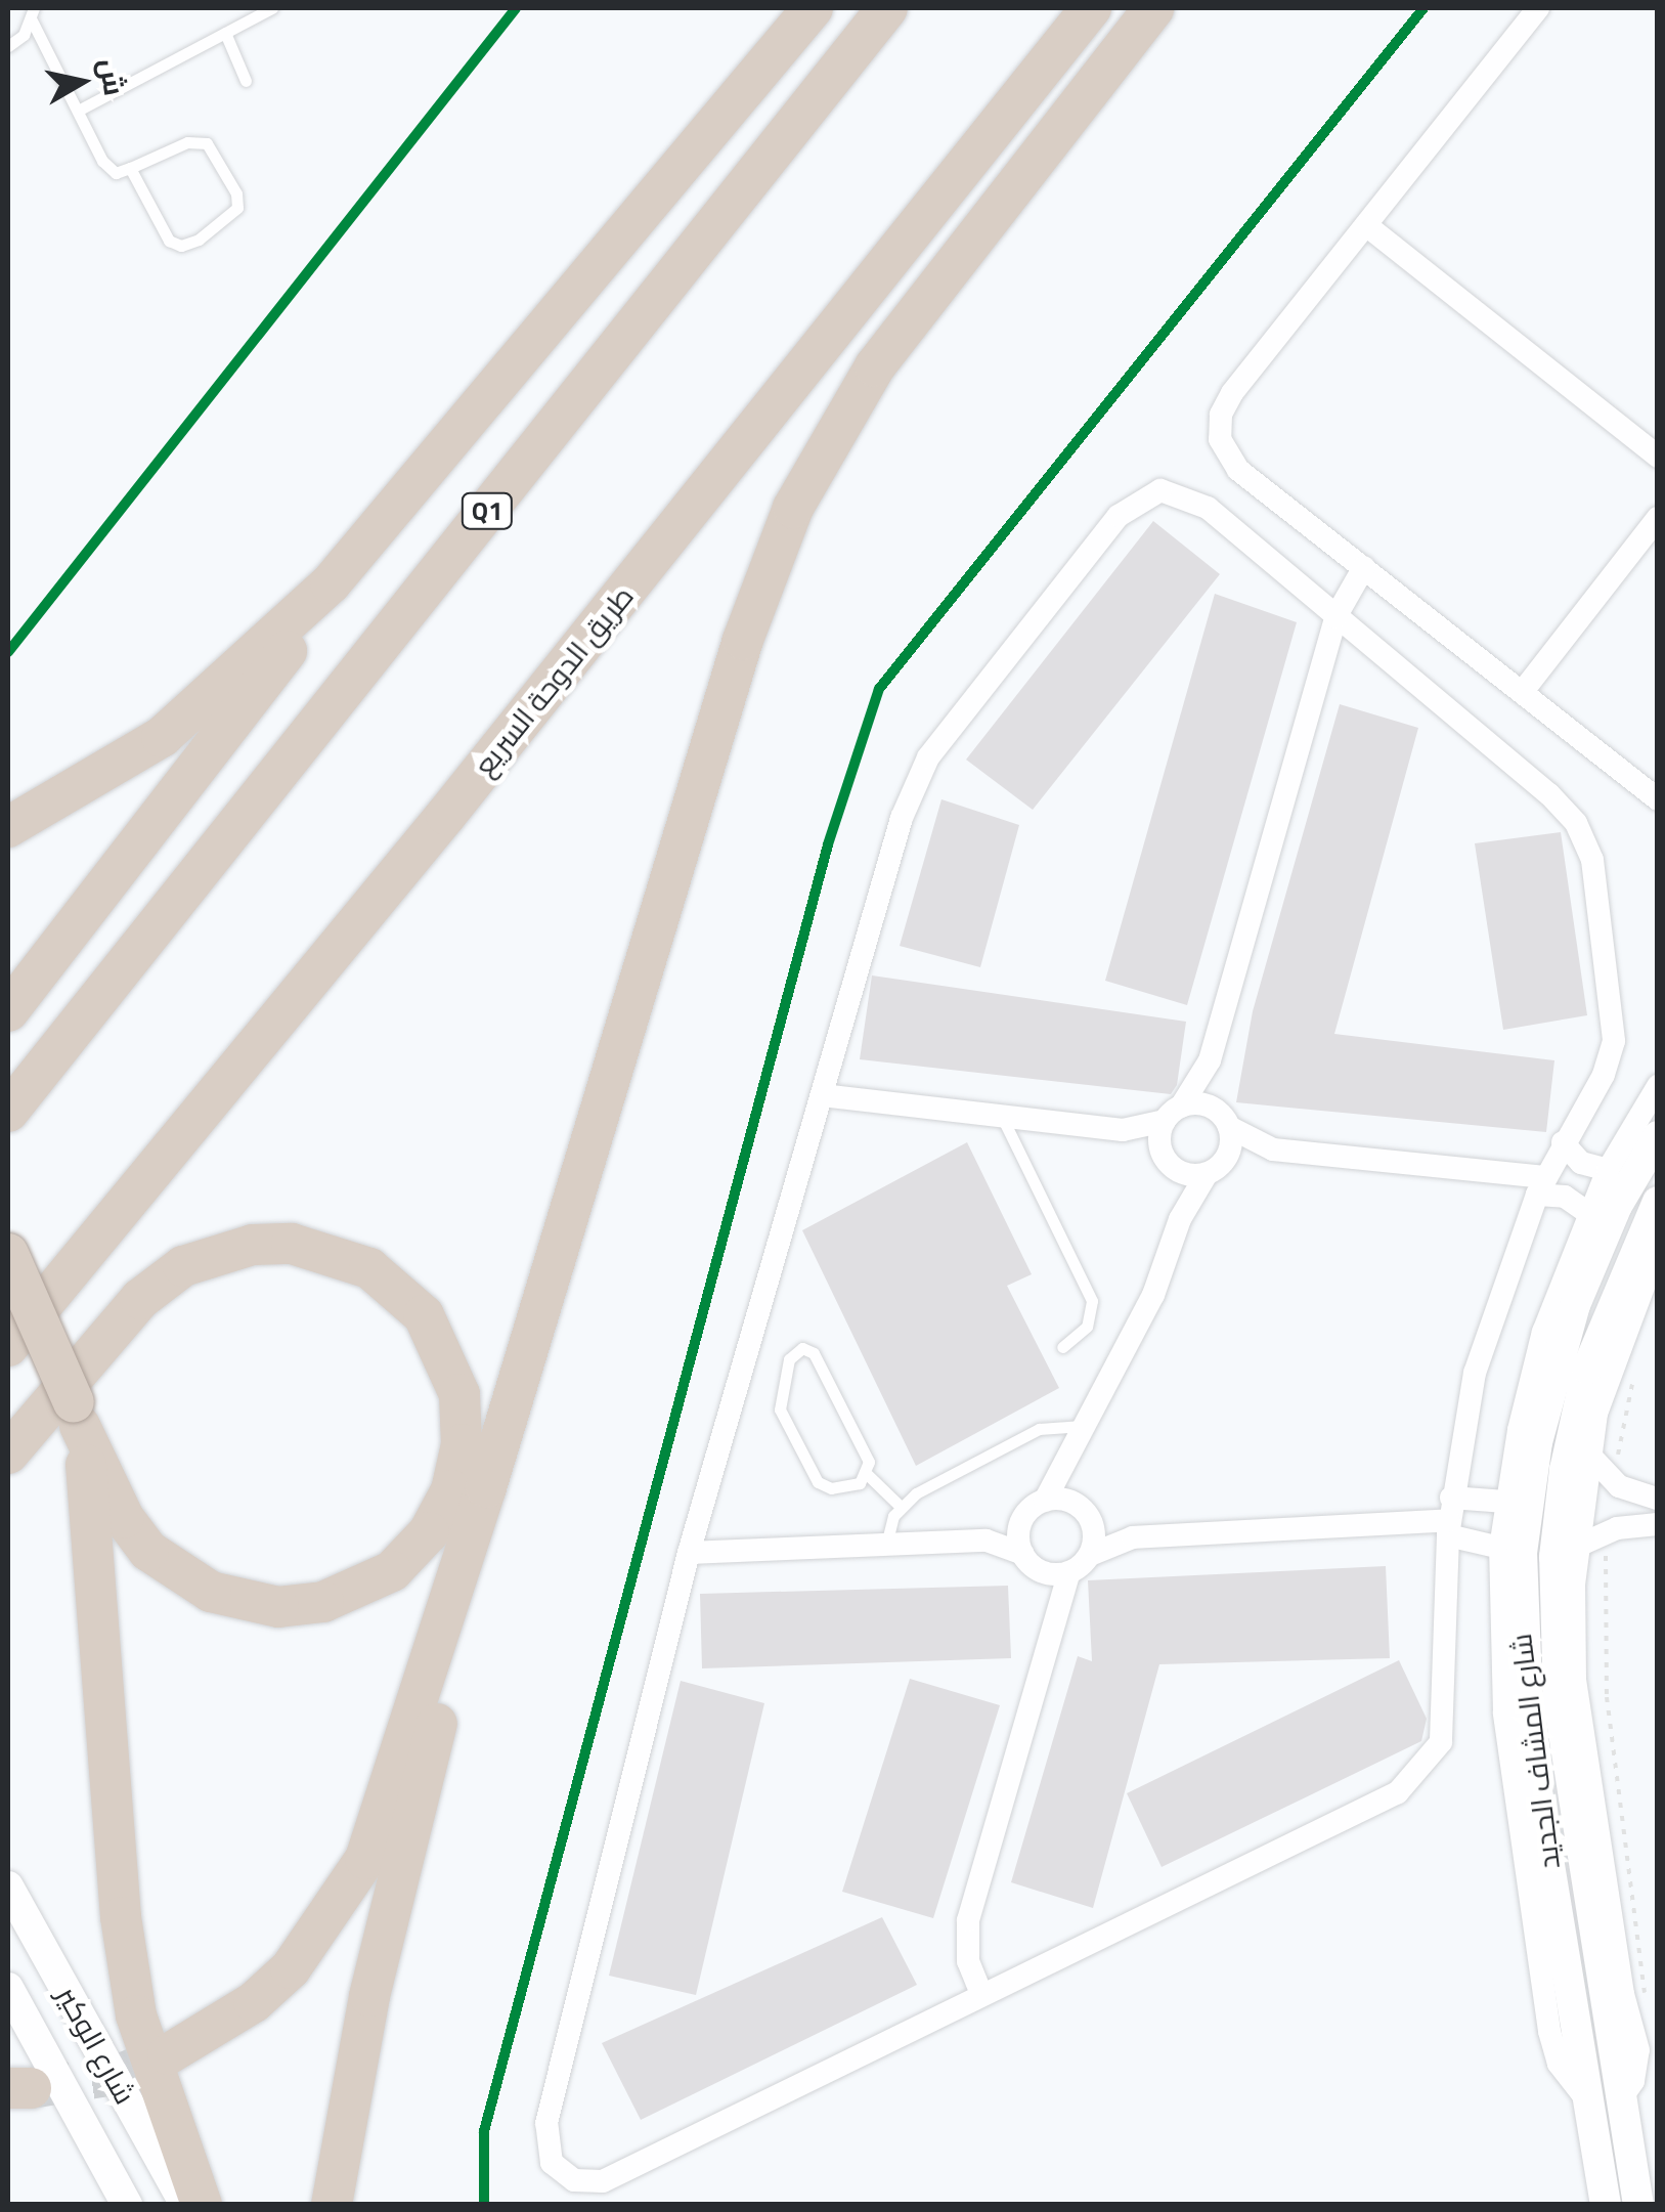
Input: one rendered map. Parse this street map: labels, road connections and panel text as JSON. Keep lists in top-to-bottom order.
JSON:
{
  "streets": {
    "highway": ["Q1", "طريق الدوحة السريع"],
    "street": ["شارع المشاف الجديد", "شارع الوكير"]
  },
  "north": "right"
}
